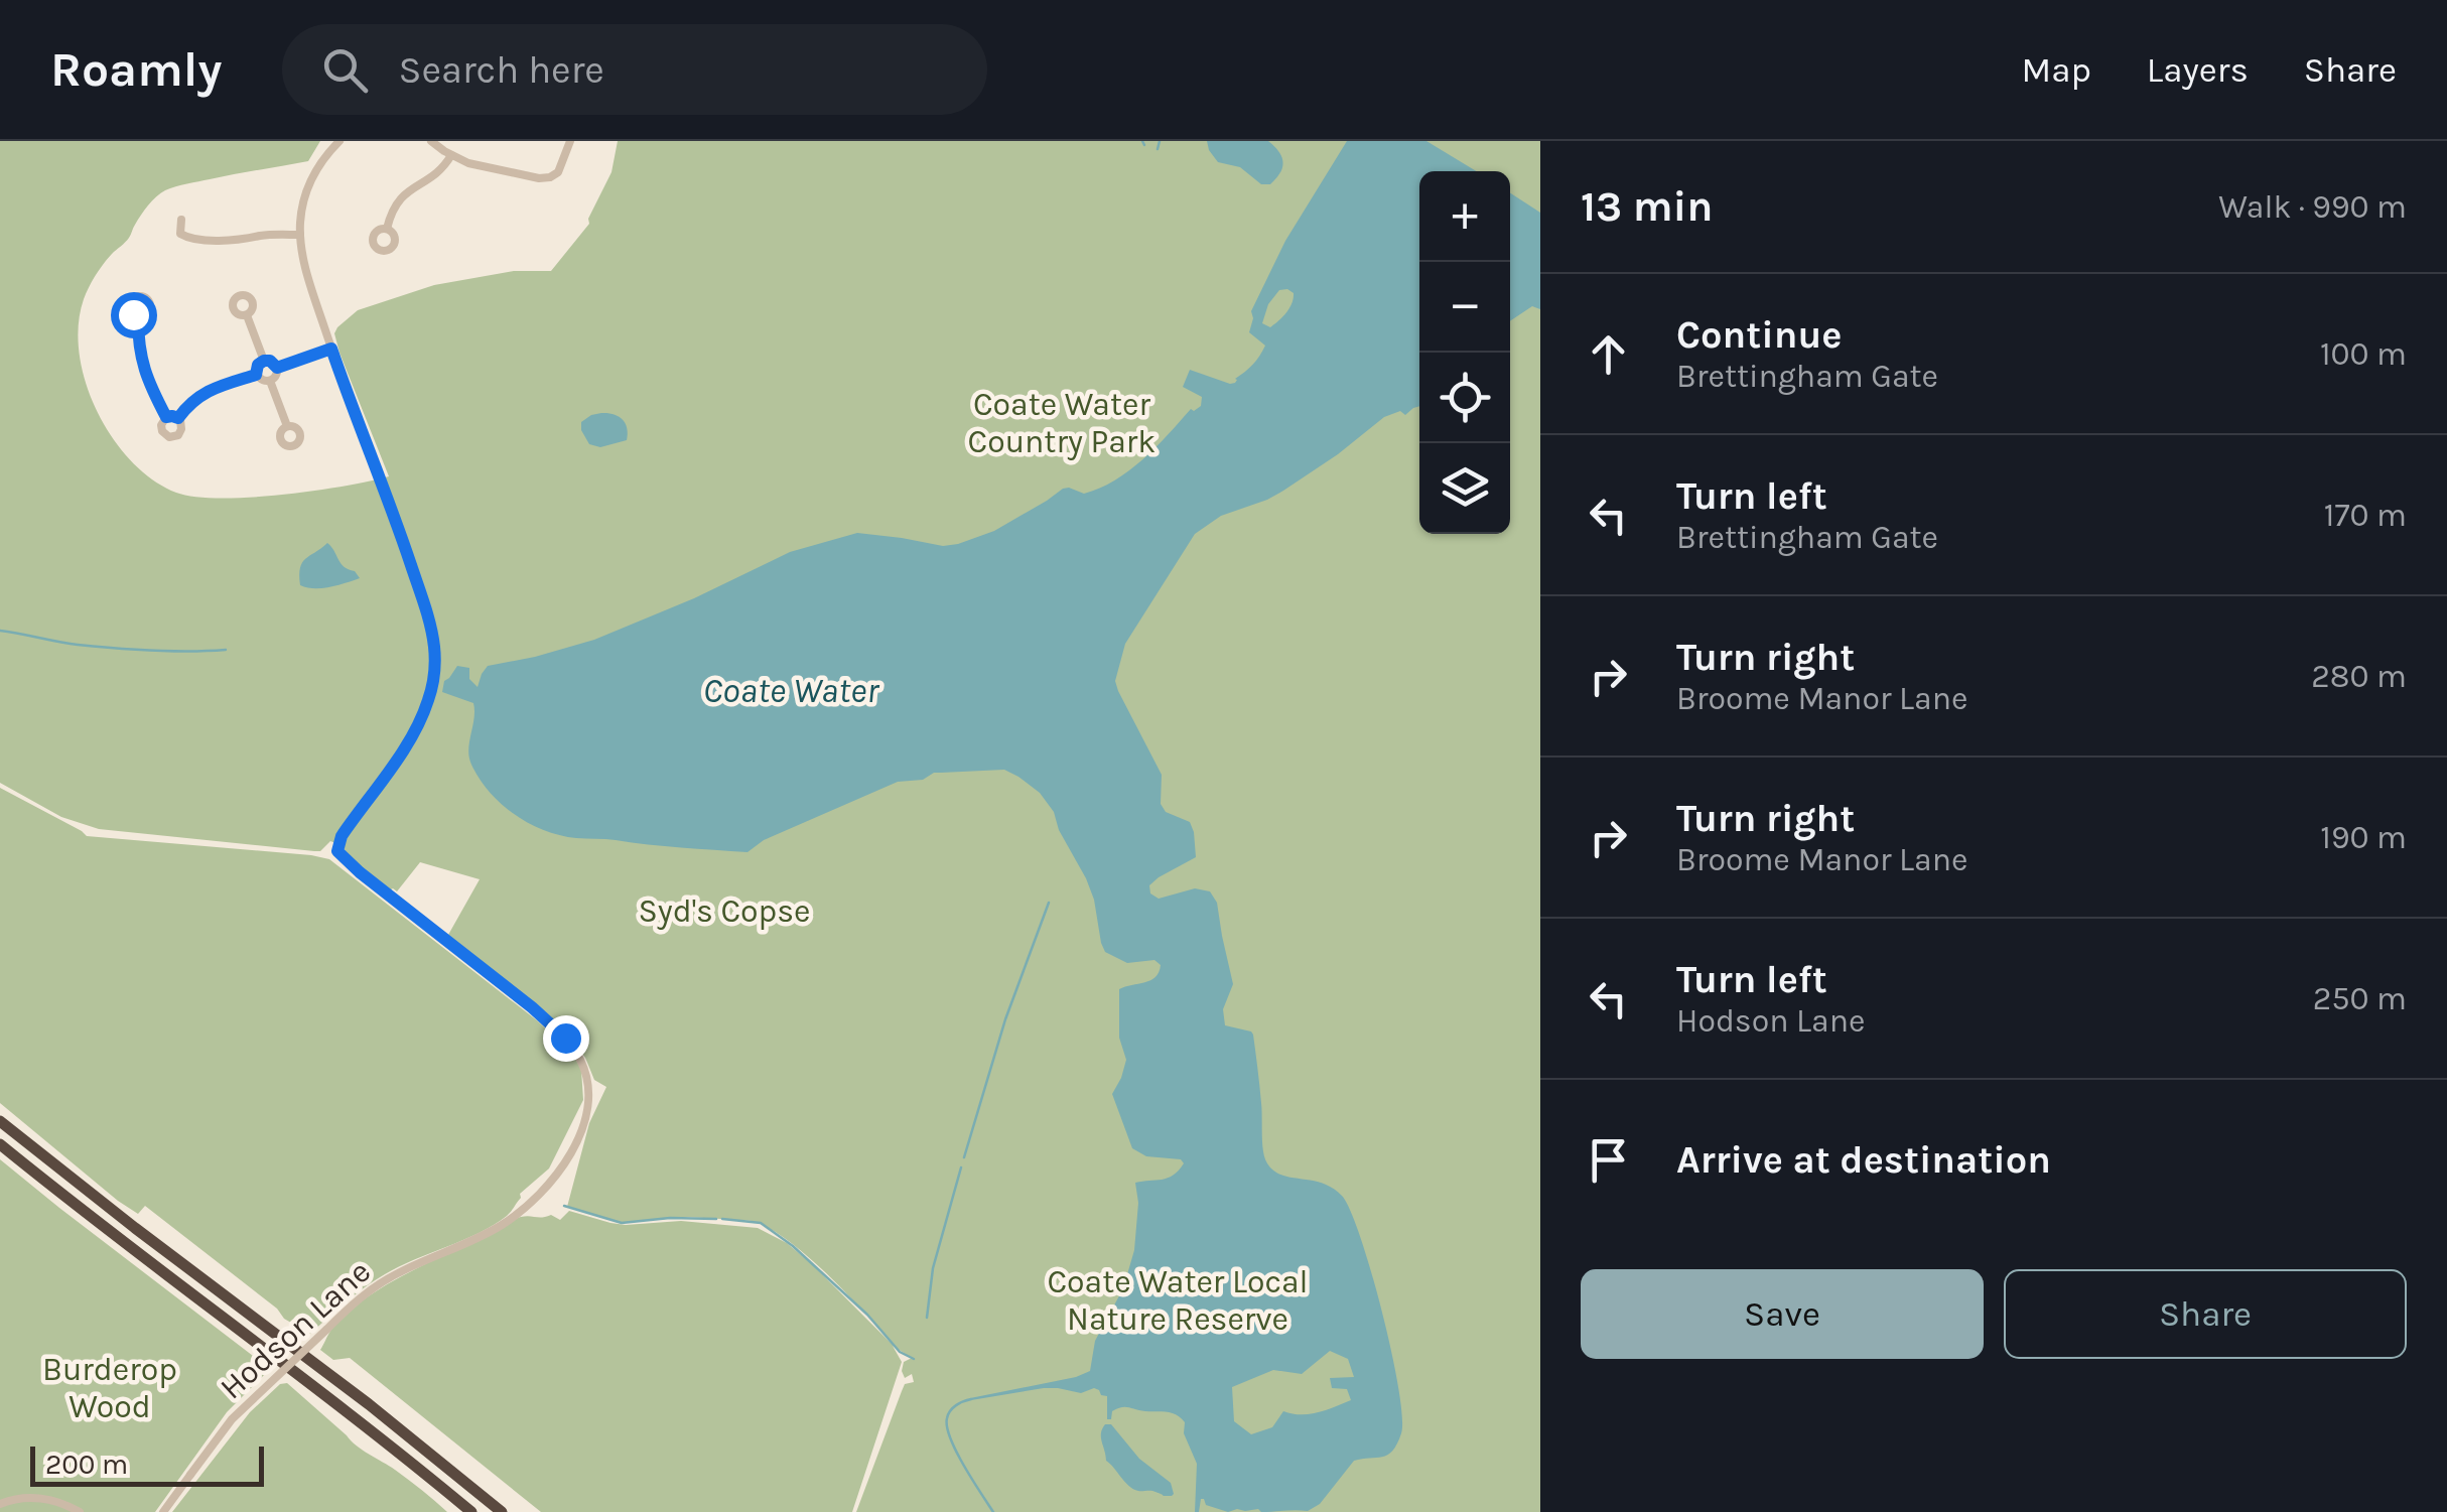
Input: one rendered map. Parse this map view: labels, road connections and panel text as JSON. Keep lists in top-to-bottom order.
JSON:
{
  "streets": {
    "street": ["Hodson Lane"]
  },
  "water": ["Coate Water"],
  "parks": [
    "Coate Water Country Park",
    "Syd's Copse",
    "Coate Water Local Nature Reserve",
    "Burderop Wood"
  ],
  "scale_bar": "200 m",
  "page": {
    "header": "Roamly",
    "search": "Search here",
    "nav": ["Map", "Layers", "Share"],
    "heading": ["13 min", "Walk · 990 m"],
    "map_buttons": ["+", "−"],
    "list": [
      ["Continue", "Brettingham Gate", "100 m"],
      ["Turn left", "Brettingham Gate", "170 m"],
      ["Turn right", "Broome Manor Lane", "280 m"],
      ["Turn right", "Broome Manor Lane", "190 m"],
      ["Turn left", "Hodson Lane", "250 m"],
      "Arrive at destination"
    ],
    "buttons": ["Save", "Share"],
    "scale": "200 m"
  }
}
